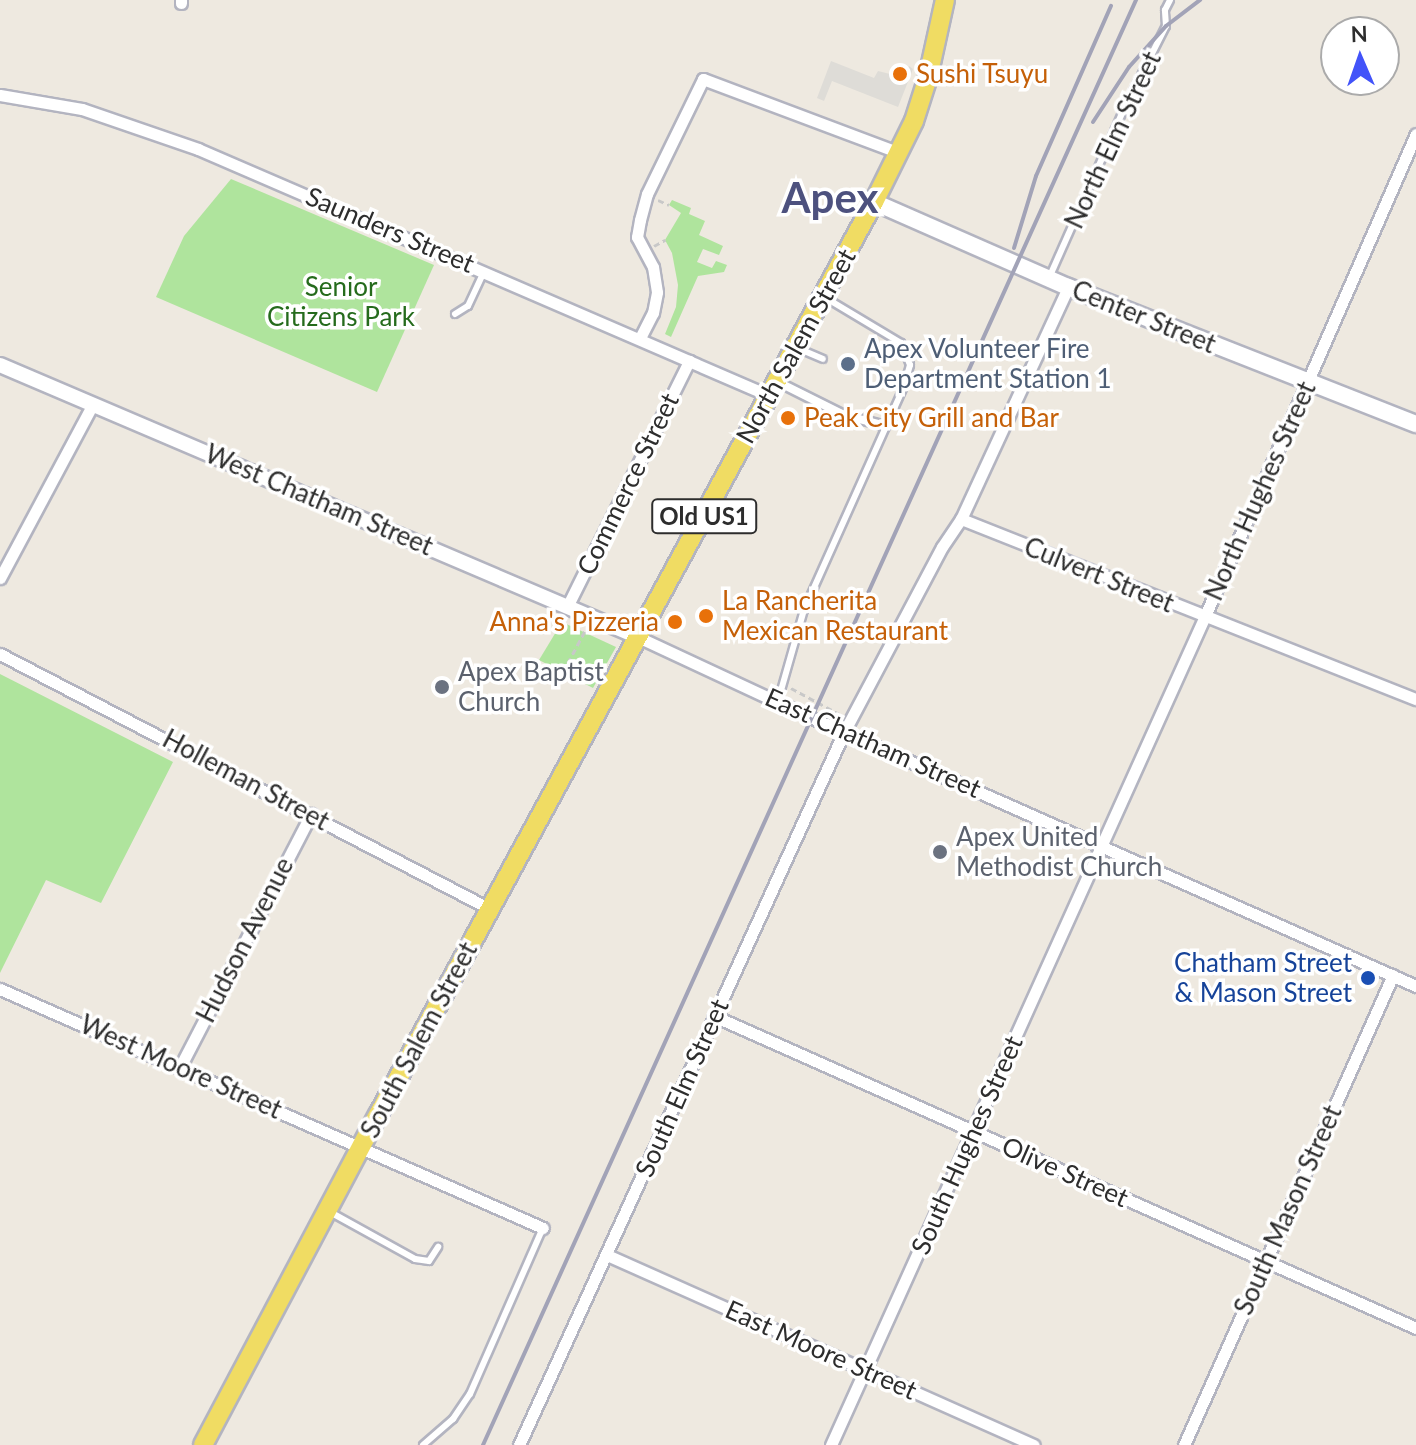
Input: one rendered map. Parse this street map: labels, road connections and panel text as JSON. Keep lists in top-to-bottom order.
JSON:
{
  "streets": {
    "main road": [
      "Center Street",
      "North Salem Street",
      "Old US1",
      "South Salem Street"
    ],
    "street": [
      "Saunders Street",
      "Commerce Street",
      "North Hughes Street",
      "West Chatham Street",
      "Culvert Street",
      "East Chatham Street",
      "Holleman Street",
      "Hudson Avenue",
      "West Moore Street",
      "South Elm Street",
      "South Hughes Street",
      "Olive Street",
      "South Mason Street",
      "East Moore Street"
    ],
    "lane": ["North Elm Street"]
  },
  "crossings": [
    ["North Elm Street", "Center Street"],
    ["Saunders Street", "North Salem Street"],
    ["Saunders Street", "Commerce Street"],
    ["Center Street", "North Salem Street"],
    ["Center Street", "North Hughes Street"],
    ["North Salem Street", "West Chatham Street"],
    ["North Salem Street", "East Chatham Street"],
    ["North Salem Street", "South Salem Street"],
    ["Commerce Street", "West Chatham Street"],
    ["North Hughes Street", "Culvert Street"],
    ["North Hughes Street", "East Chatham Street"],
    ["North Hughes Street", "South Hughes Street"],
    ["West Chatham Street", "East Chatham Street"],
    ["West Chatham Street", "South Salem Street"],
    ["East Chatham Street", "South Salem Street"],
    ["East Chatham Street", "South Elm Street"],
    ["East Chatham Street", "South Hughes Street"],
    ["East Chatham Street", "South Mason Street"],
    ["Holleman Street", "Hudson Avenue"],
    ["Holleman Street", "South Salem Street"],
    ["Hudson Avenue", "West Moore Street"],
    ["South Salem Street", "West Moore Street"],
    ["South Elm Street", "Olive Street"],
    ["South Elm Street", "East Moore Street"],
    ["South Hughes Street", "Olive Street"],
    ["South Hughes Street", "East Moore Street"],
    ["Olive Street", "South Mason Street"]
  ],
  "districts": ["Apex"],
  "parks": ["Senior Citizens Park"],
  "places": [
    "Sushi Tsuyu",
    "Apex Volunteer Fire Department Station 1",
    "Peak City Grill and Bar",
    "La Rancherita Mexican Restaurant",
    "Anna's Pizzeria",
    "Apex Baptist Church",
    "Apex United Methodist Church",
    "Chatham Street & Mason Street"
  ],
  "north": "top"
}
